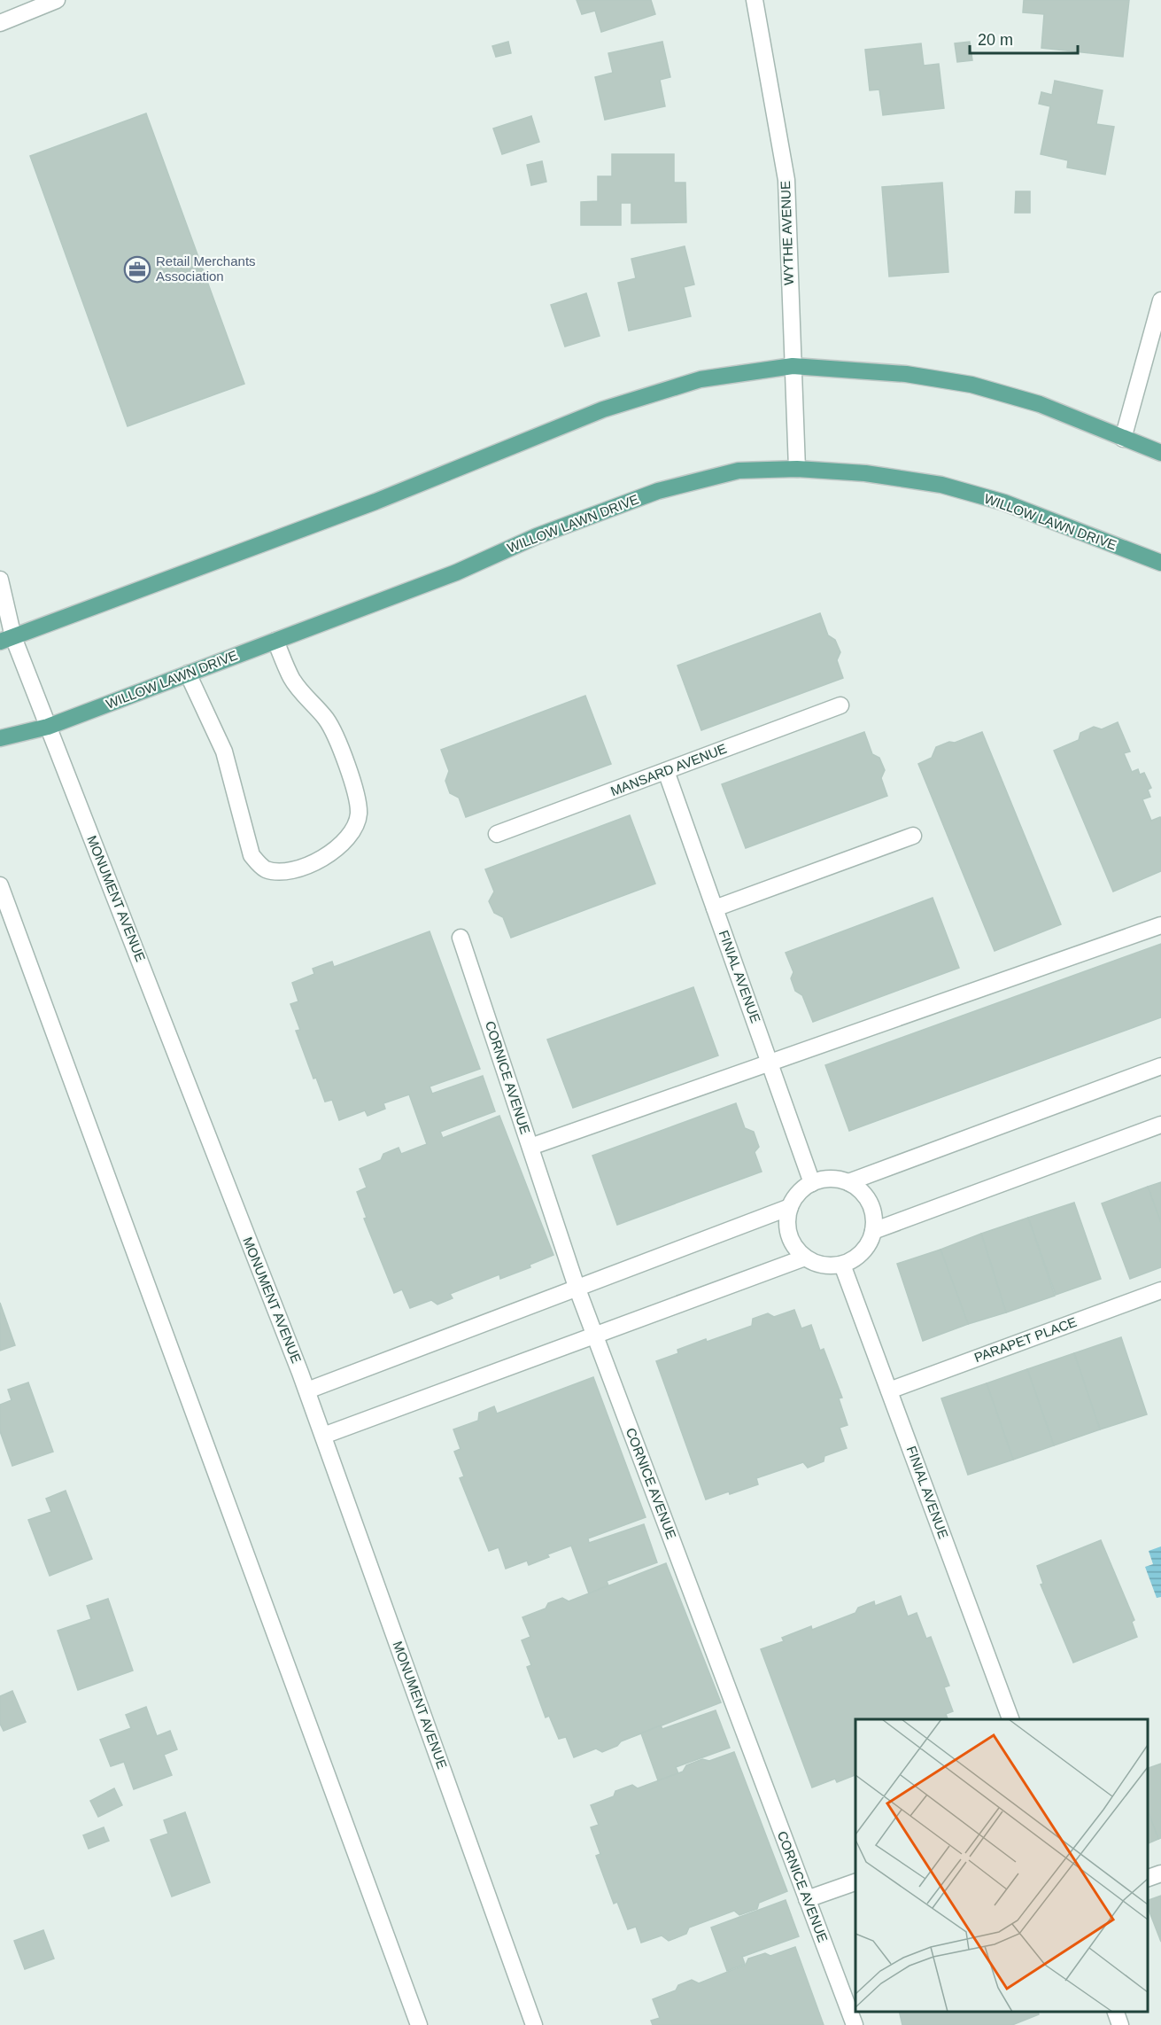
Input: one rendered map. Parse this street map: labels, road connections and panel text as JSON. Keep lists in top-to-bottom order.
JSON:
{
  "streets": {
    "main road": ["WILLOW LAWN DRIVE"],
    "street": [
      "WYTHE AVENUE",
      "MANSARD AVENUE",
      "MONUMENT AVENUE",
      "FINIAL AVENUE",
      "CORNICE AVENUE",
      "PARAPET PLACE"
    ]
  },
  "crossings": [
    ["WYTHE AVENUE", "WILLOW LAWN DRIVE"],
    ["WILLOW LAWN DRIVE", "MONUMENT AVENUE"],
    ["MANSARD AVENUE", "FINIAL AVENUE"],
    ["FINIAL AVENUE", "PARAPET PLACE"]
  ],
  "places": {
    "office": ["Retail Merchants Association"]
  },
  "scale_bar": "20 m"
}
